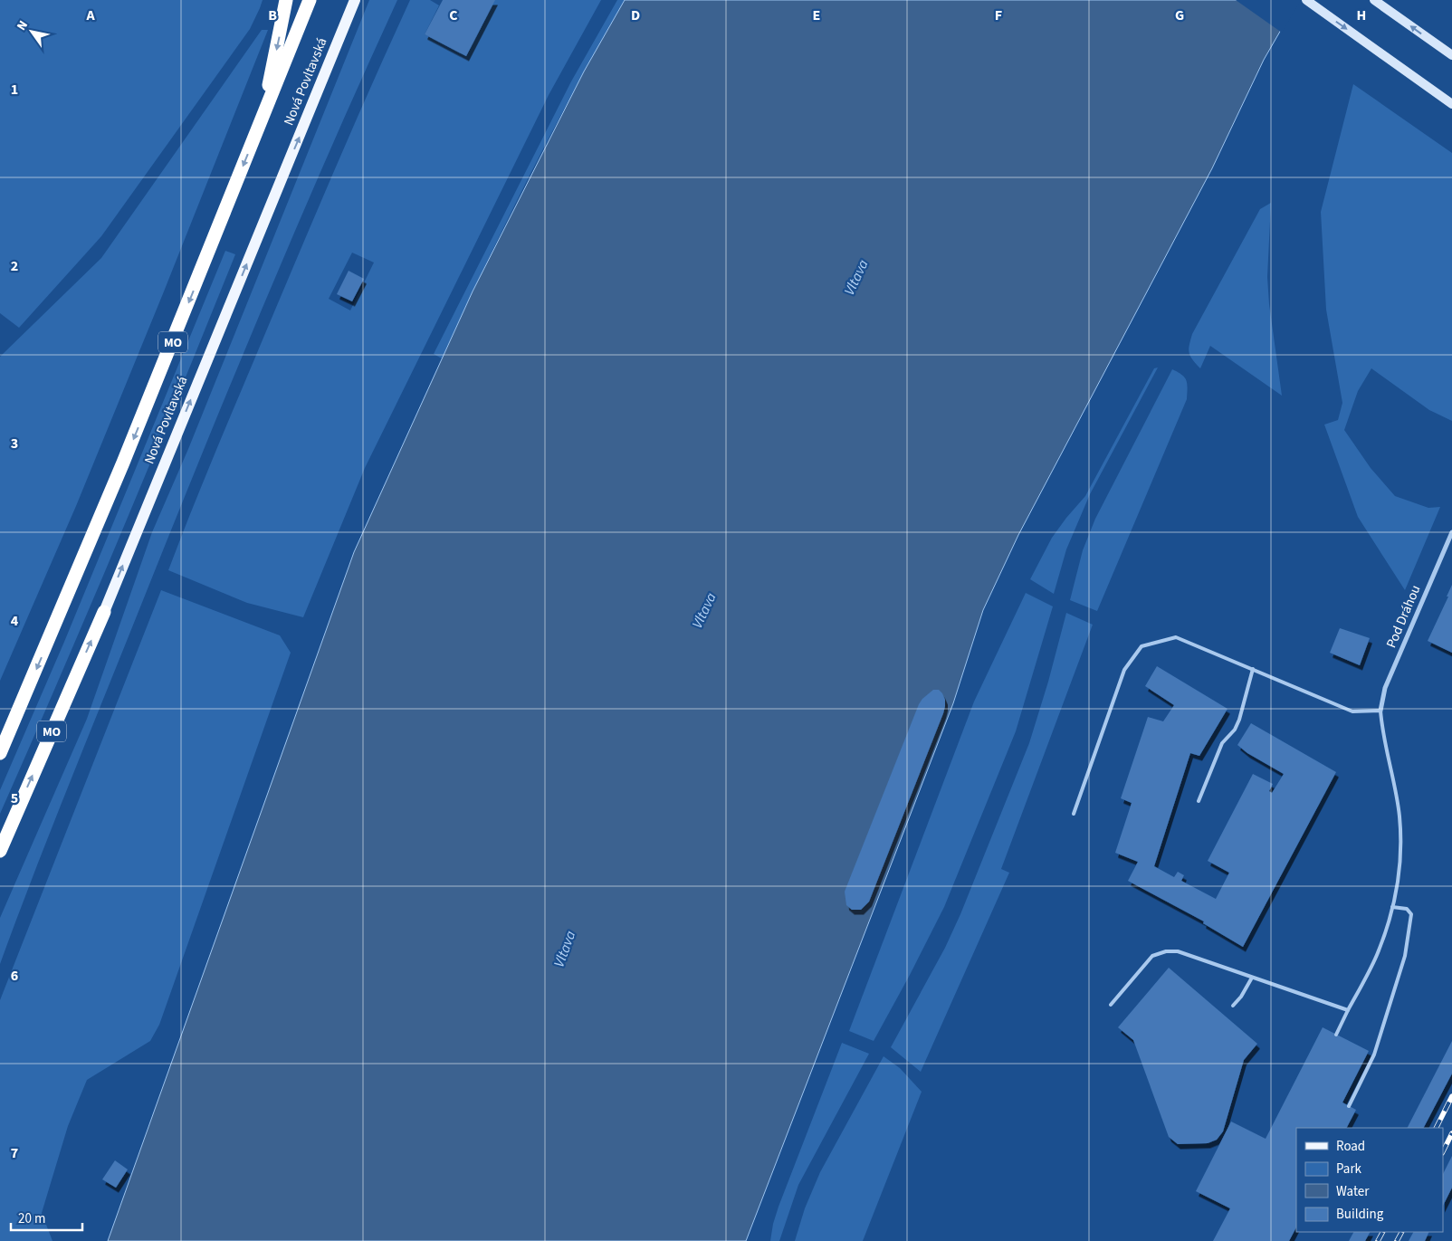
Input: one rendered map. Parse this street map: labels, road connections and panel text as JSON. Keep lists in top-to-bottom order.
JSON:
{
  "streets": {
    "highway": ["Nová Povltavská", "MO"],
    "street": ["Pod Dráhou"]
  },
  "water": ["Vltava"],
  "legend": [
    "Road",
    "Park",
    "Water",
    "Building"
  ],
  "scale_bar": "20 m",
  "north": "top left",
  "grid": {
    "columns": [
      "A",
      "B",
      "C",
      "D",
      "E",
      "F",
      "G",
      "H"
    ],
    "rows": [
      "1",
      "2",
      "3",
      "4",
      "5",
      "6",
      "7"
    ]
  }
}
